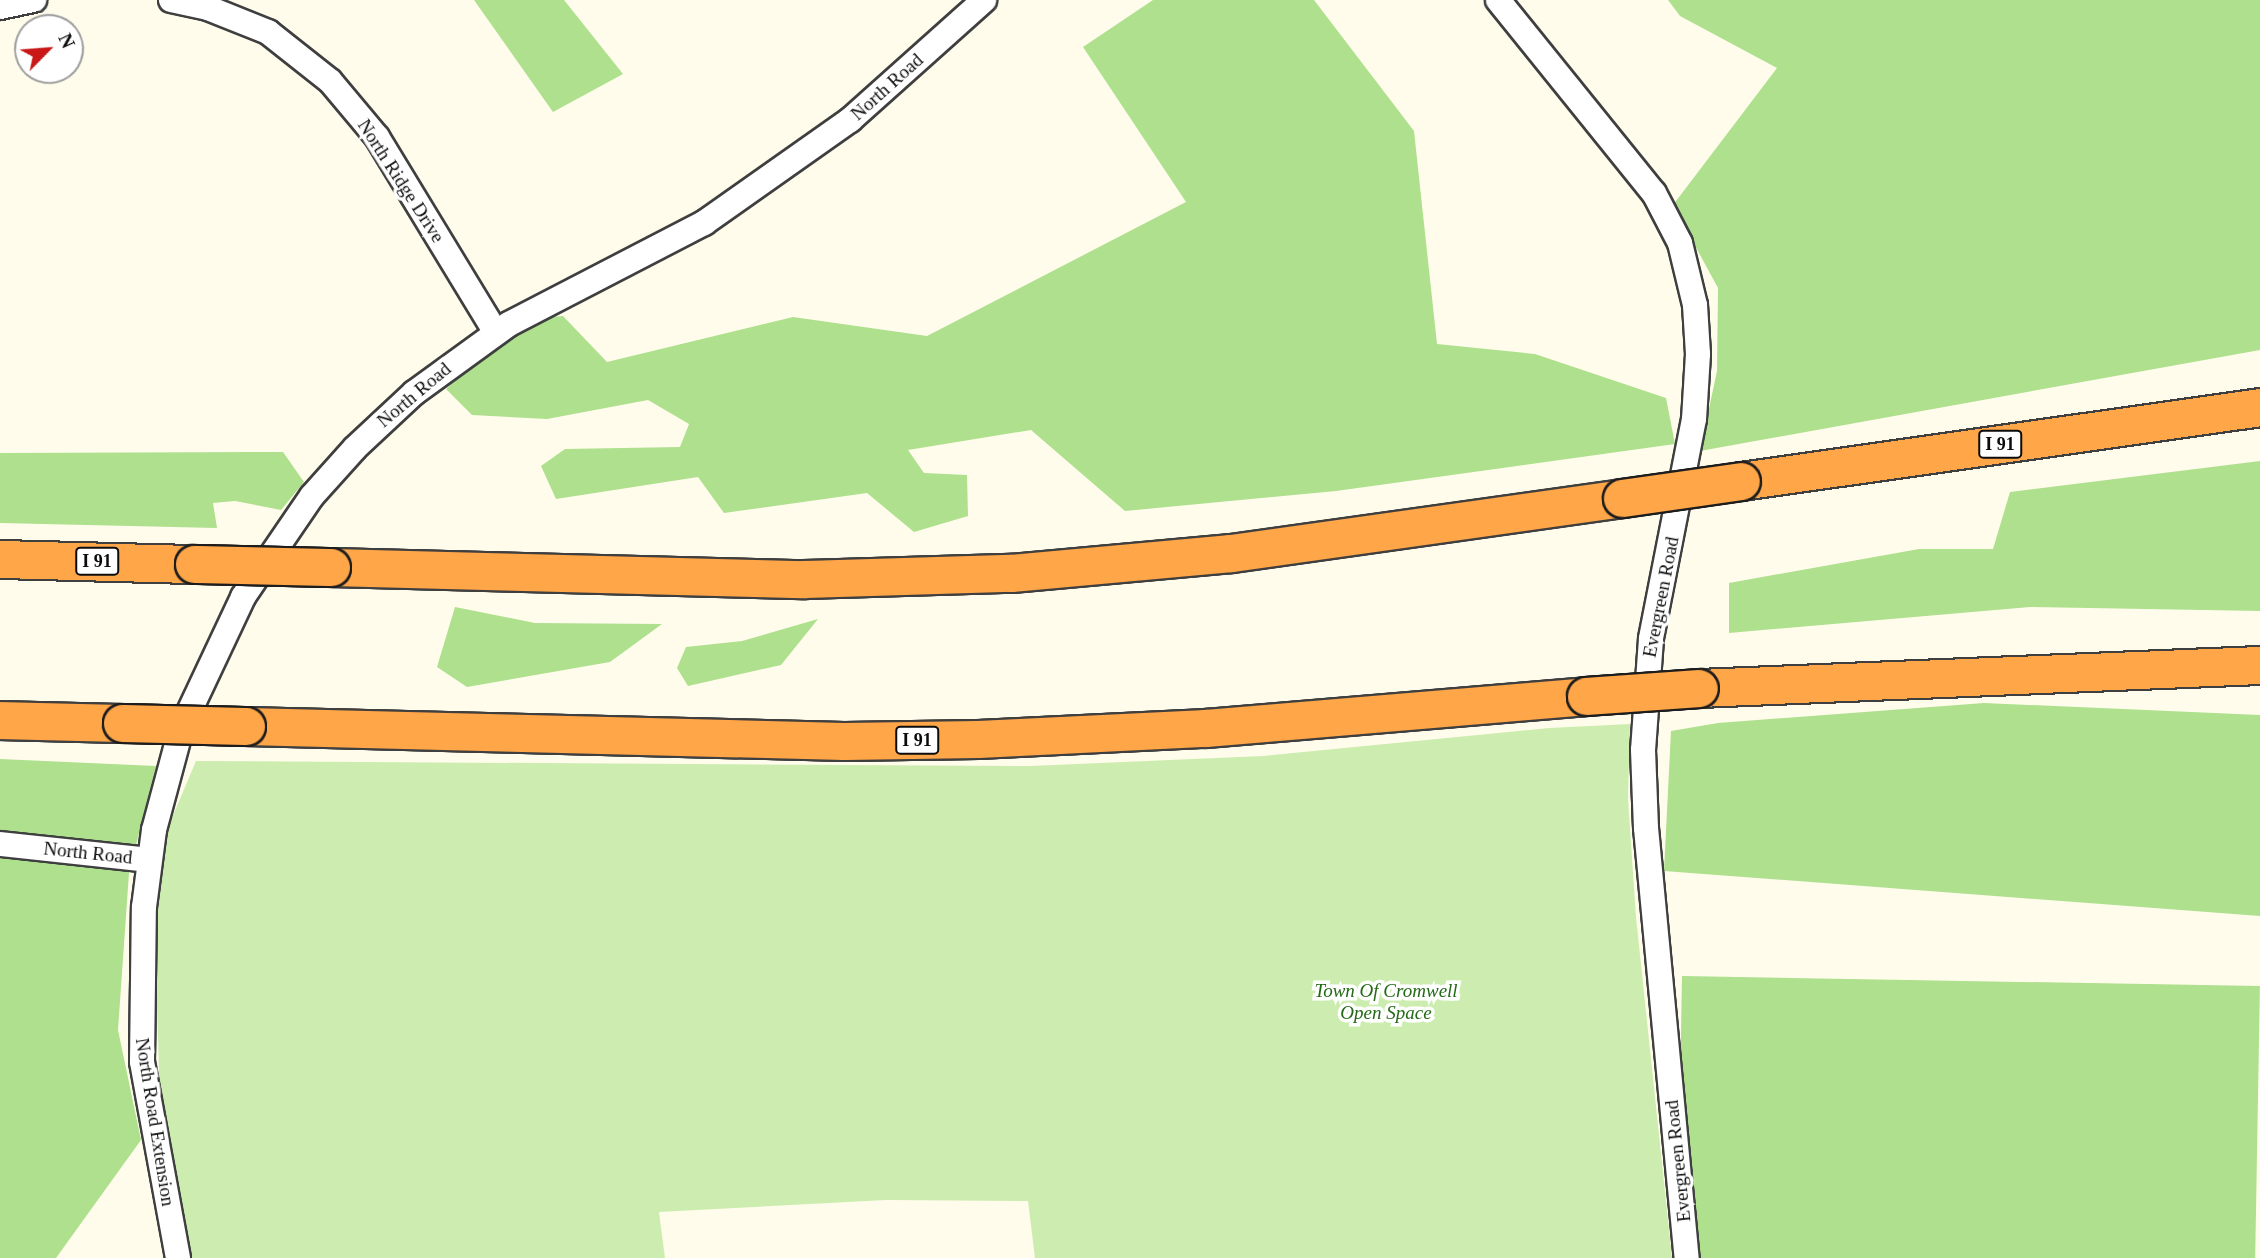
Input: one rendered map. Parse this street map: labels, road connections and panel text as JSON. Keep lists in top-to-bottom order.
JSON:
{
  "streets": {
    "highway": ["I 91"],
    "street": [
      "North Road",
      "North Ridge Drive",
      "Evergreen Road",
      "North Road Extension"
    ]
  },
  "crossings": [
    ["North Road", "North Ridge Drive"],
    ["North Road", "North Road Extension"]
  ],
  "parks": ["Town Of Cromwell Open Space"],
  "north": "top right"
}
